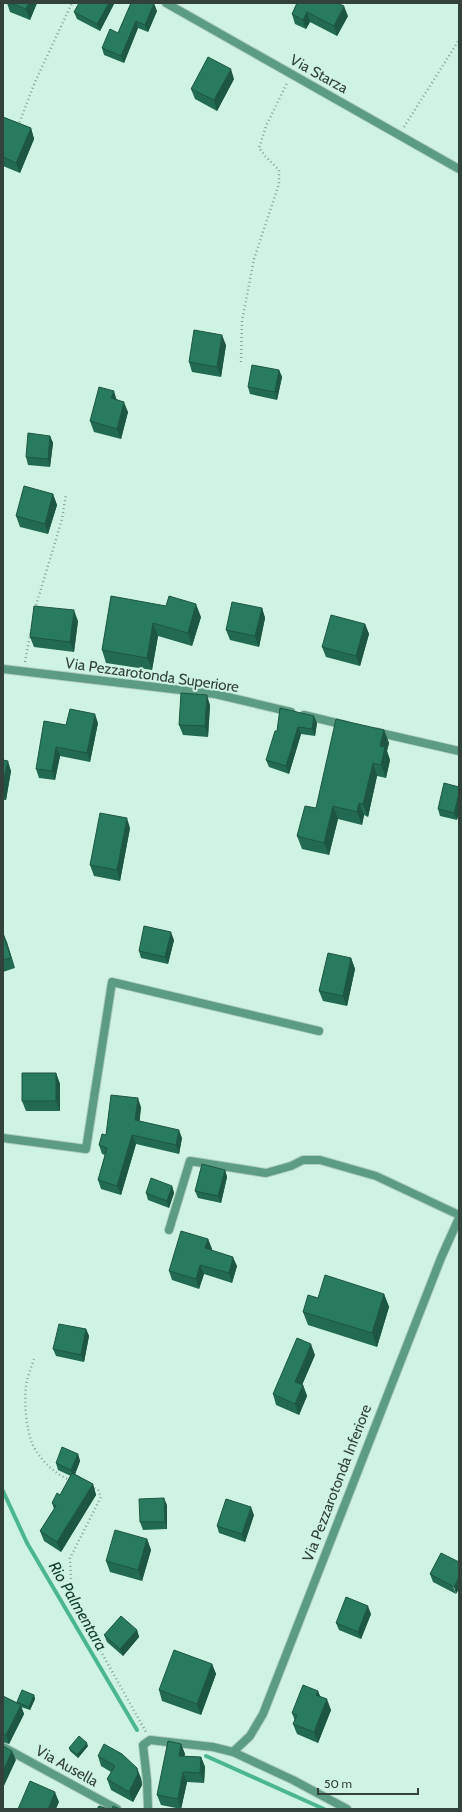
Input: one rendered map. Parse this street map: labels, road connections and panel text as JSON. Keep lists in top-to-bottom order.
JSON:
{
  "streets": {
    "street": [
      "Via Starza",
      "Via Pezzarotonda Superiore",
      "Via Pezzarotonda Inferiore",
      "Via Ausella"
    ]
  },
  "water": ["Rio Palmentara"],
  "scale_bar": "50 m"
}
